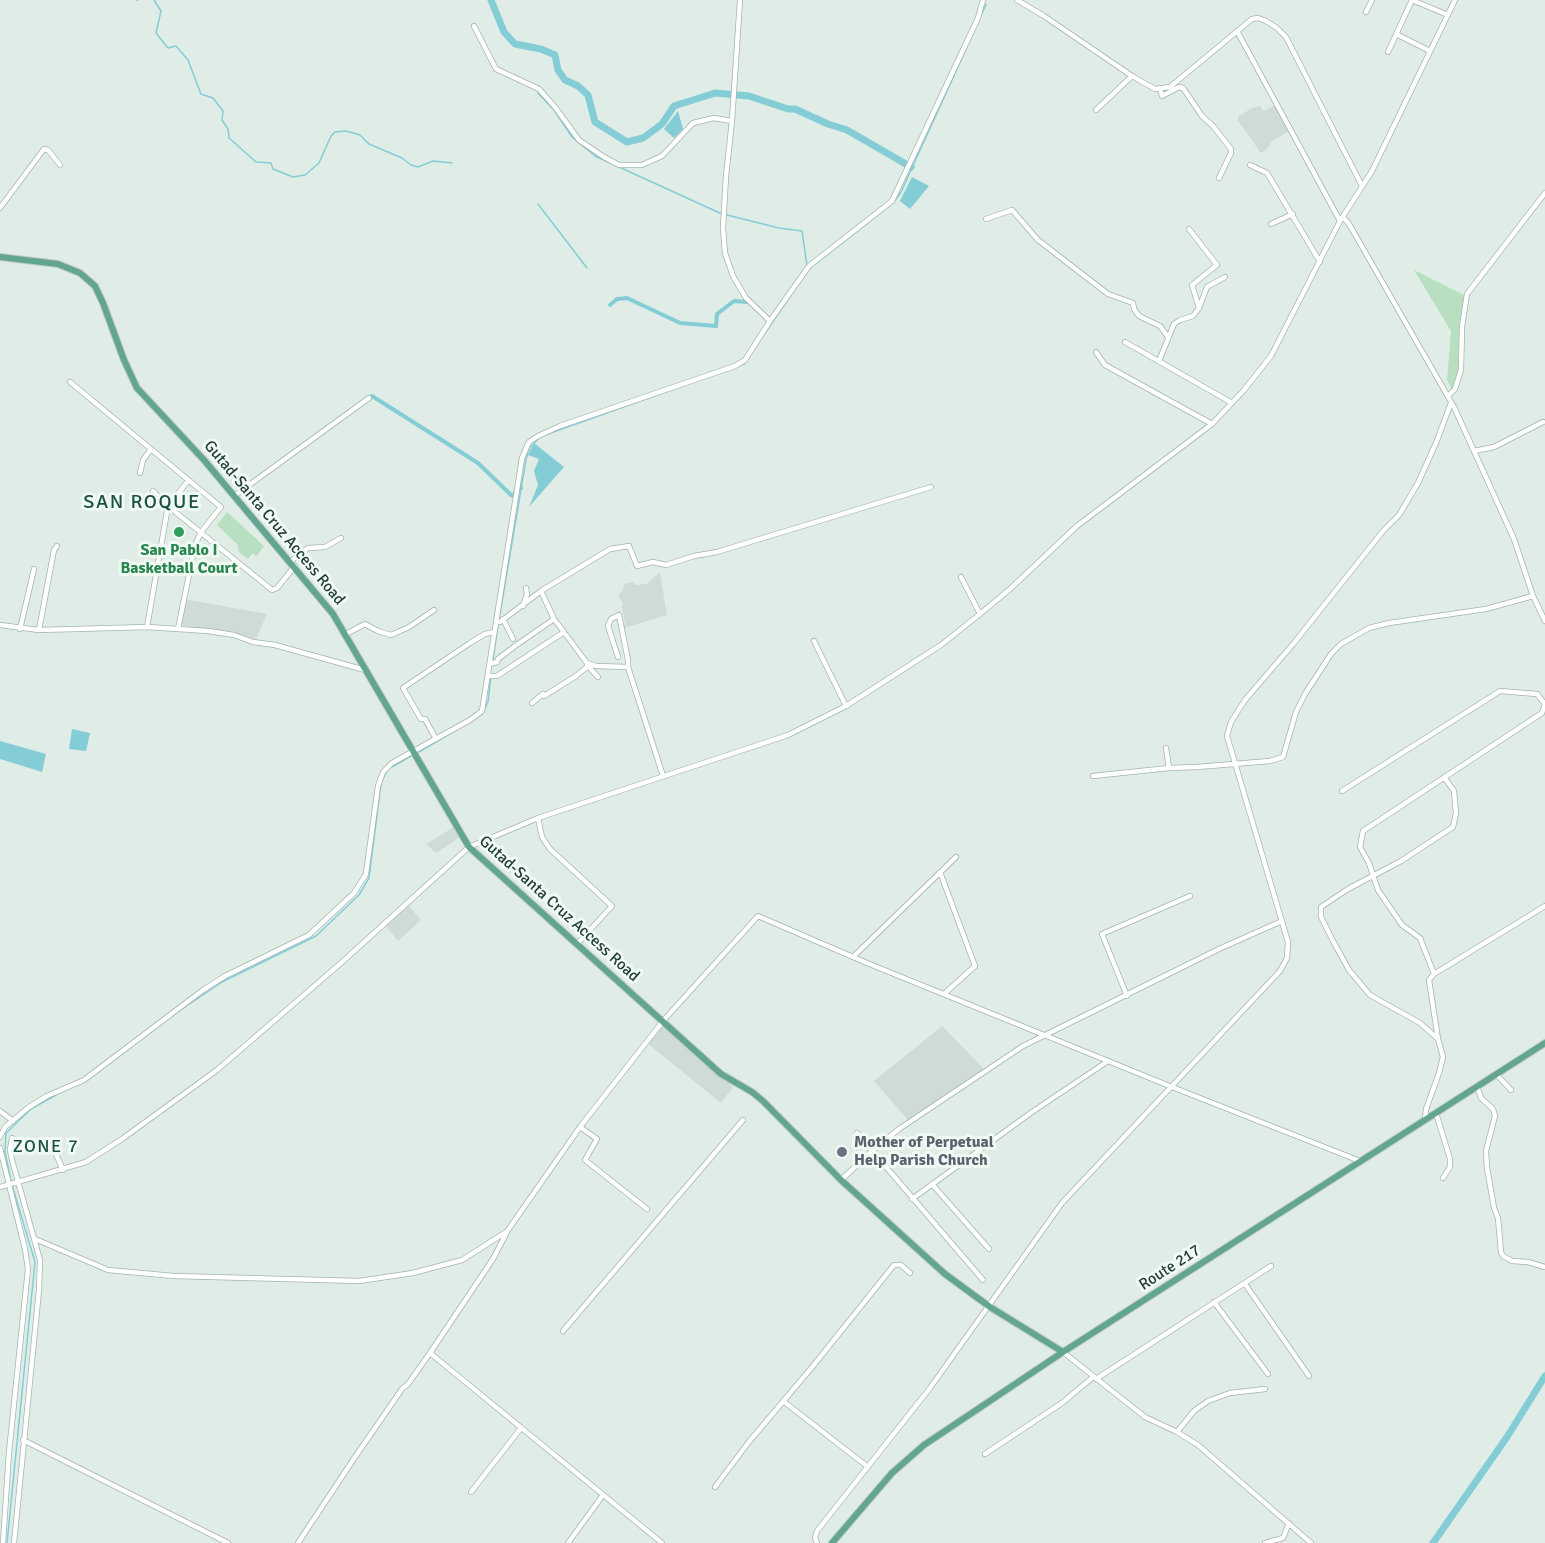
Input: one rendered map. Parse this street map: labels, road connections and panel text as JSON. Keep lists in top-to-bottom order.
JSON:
{
  "streets": {
    "main road": ["Gutad-Santa Cruz Access Road", "Route 217"]
  },
  "crossings": [
    ["Gutad-Santa Cruz Access Road", "Route 217"]
  ],
  "districts": ["SAN ROQUE", "ZONE 7"],
  "places": ["San Pablo I Basketball Court", "Mother of Perpetual Help Parish Church"]
}
